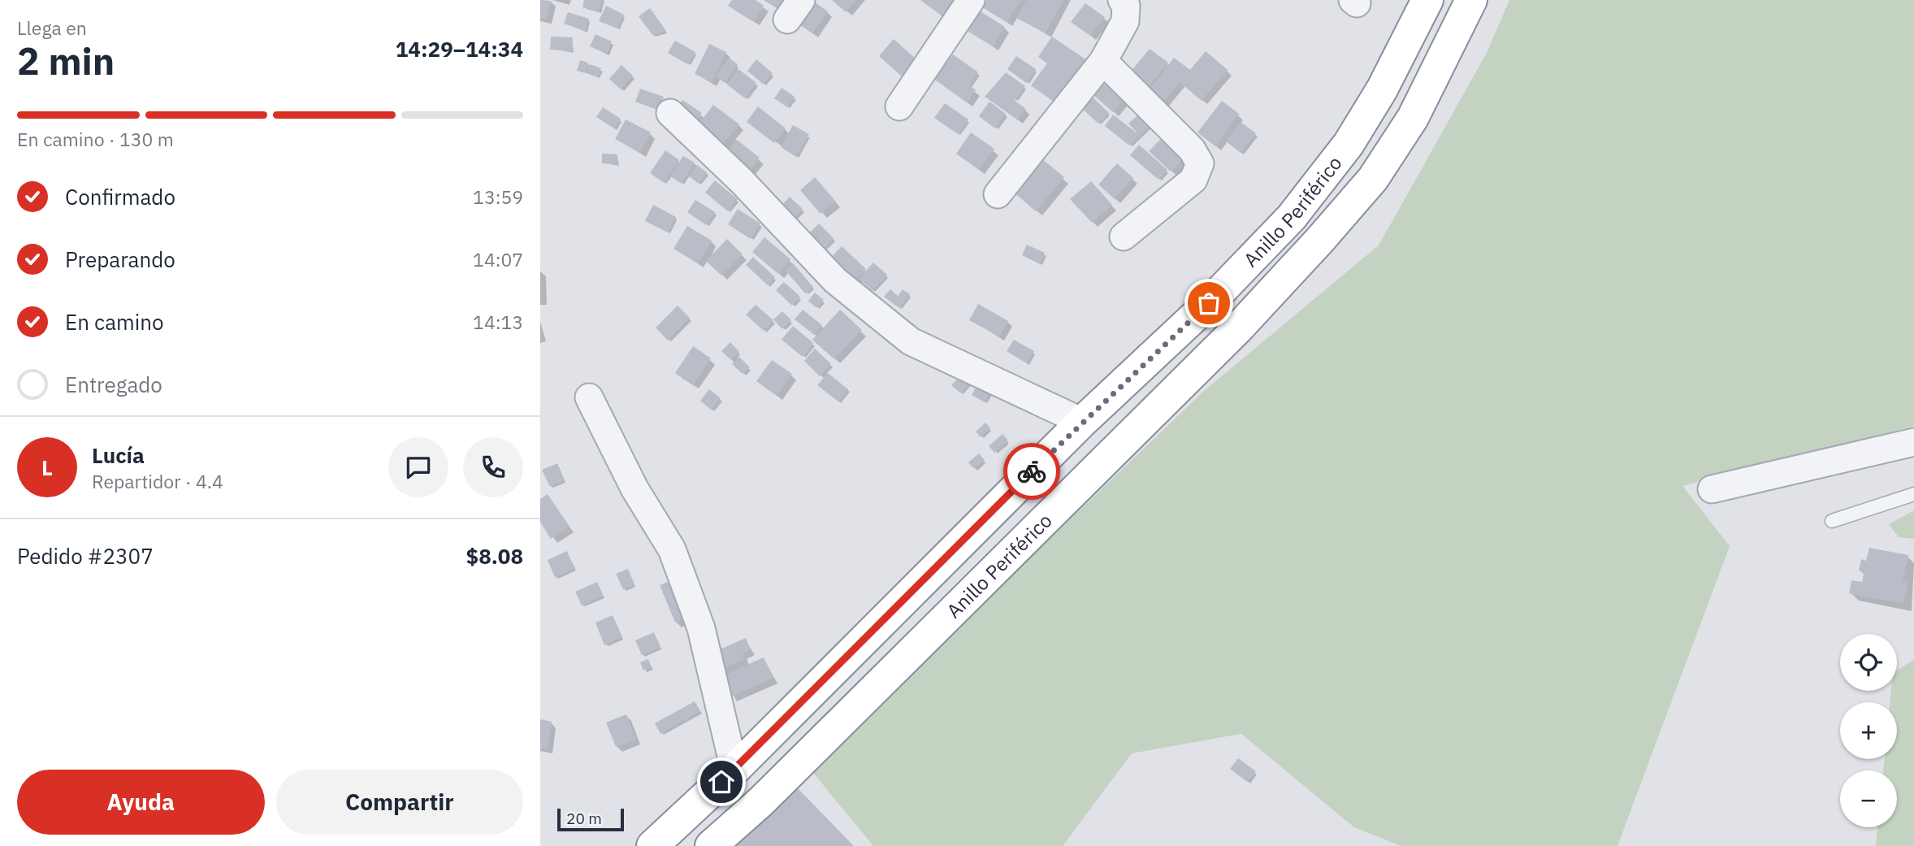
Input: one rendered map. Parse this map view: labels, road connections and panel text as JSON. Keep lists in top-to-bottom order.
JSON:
{
  "streets": {
    "highway": ["Anillo Periférico"]
  },
  "scale_bar": "20 m",
  "page": {
    "heading": ["2 min", "Llega en", "14:29–14:34"],
    "panel": [
      "Lucía",
      "Repartidor · 4.4",
      "Pedido #2307",
      "$8.08"
    ],
    "bar": "En camino · 130 m",
    "list": [
      ["Confirmado", "13:59"],
      ["Preparando", "14:07"],
      ["En camino", "14:13"],
      "Entregado"
    ],
    "round": "L",
    "map_buttons": ["+", "−"],
    "buttons": ["Ayuda", "Compartir"],
    "scale": "20 m"
  }
}
